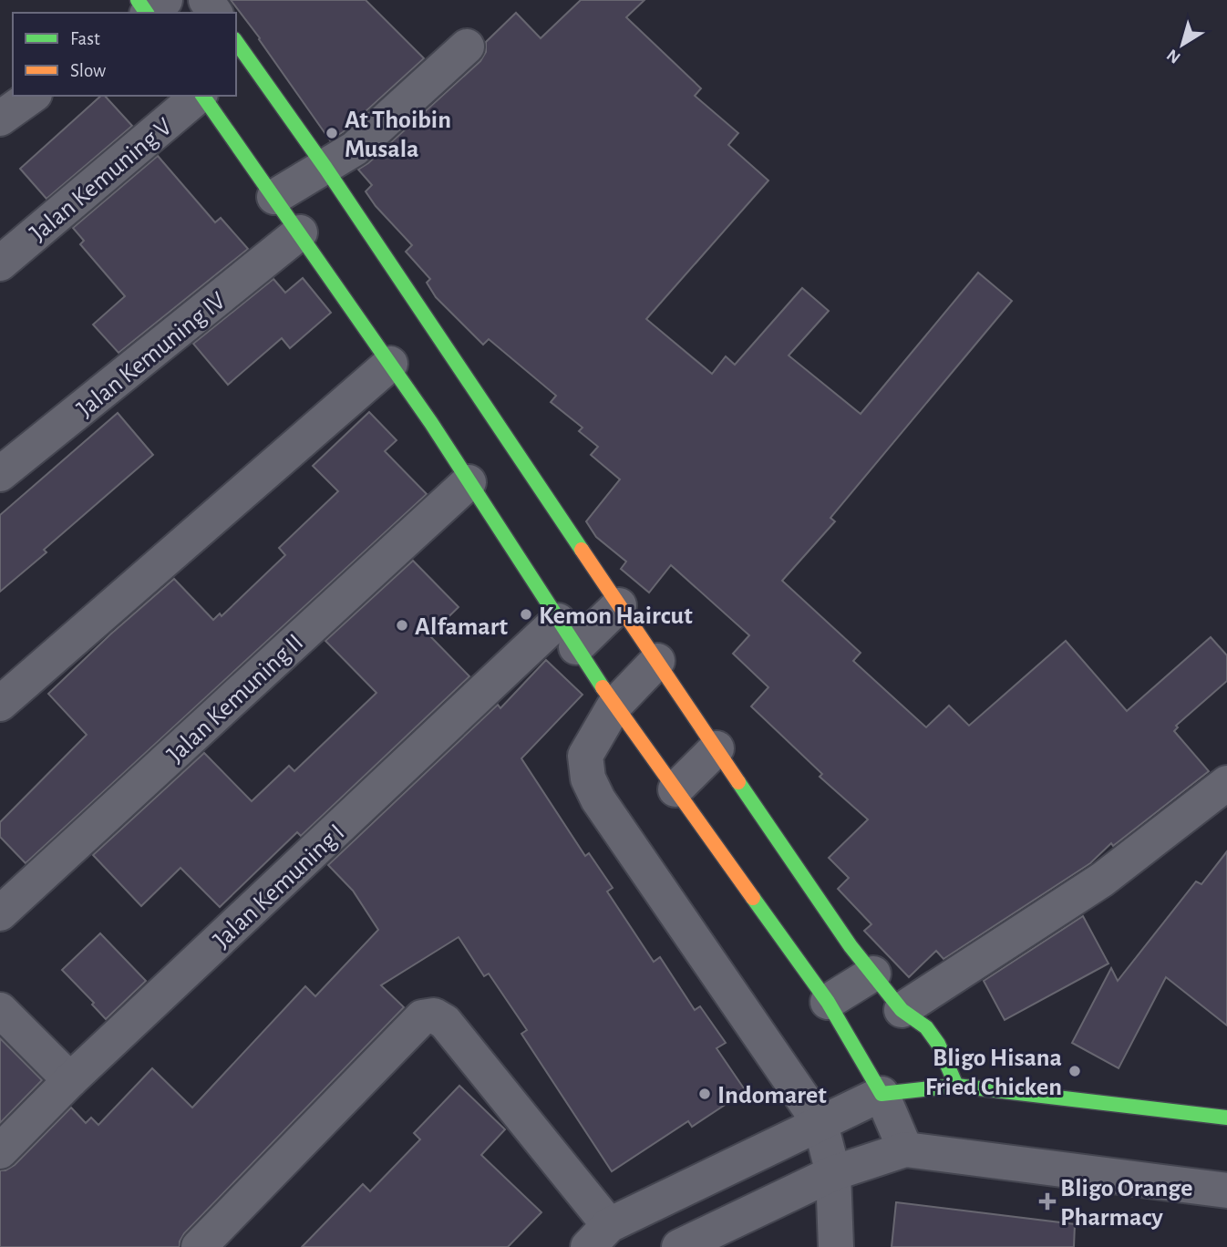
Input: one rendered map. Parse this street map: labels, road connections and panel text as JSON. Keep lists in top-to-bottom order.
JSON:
{
  "streets": {
    "street": [
      "Jalan Kemuning V",
      "Jalan Kemuning IV",
      "Jalan Kemuning II",
      "Jalan Kemuning I"
    ]
  },
  "places": {
    "other": [
      "At Thoibin Musala",
      "Kemon Haircut",
      "Alfamart",
      "Bligo Hisana Fried Chicken",
      "Indomaret"
    ],
    "health": ["Bligo Orange Pharmacy"]
  },
  "legend": ["Fast", "Slow"],
  "north": "bottom left"
}
